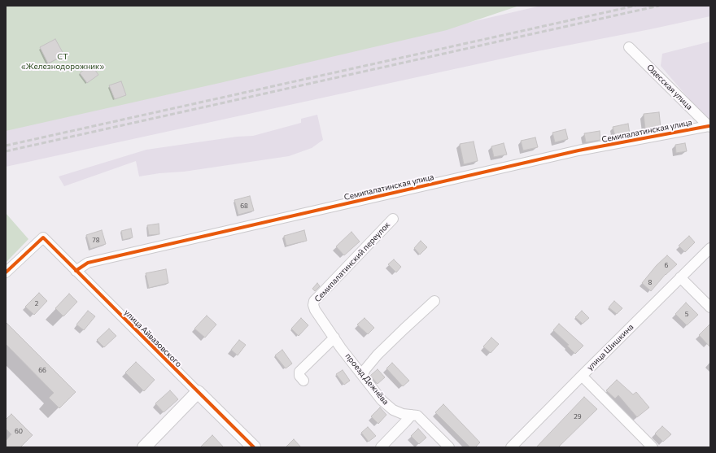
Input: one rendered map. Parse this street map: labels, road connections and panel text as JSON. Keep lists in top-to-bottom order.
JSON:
{
  "streets": {
    "street": [
      "Одесская улица",
      "Семипалатинская улица",
      "Семипалатинский переулок",
      "улица Айвазовского",
      "улица Шишкина",
      "проезд Дежнёва"
    ]
  },
  "crossings": [
    ["Одесская улица", "Семипалатинская улица"],
    ["Семипалатинская улица", "улица Айвазовского"],
    ["Семипалатинский переулок", "проезд Дежнёва"]
  ],
  "parks": ["СТ «Железнодорожник»"],
  "house_numbers": [
    "68",
    "78",
    "6",
    "8",
    "2",
    "5",
    "66",
    "29",
    "60"
  ]
}
